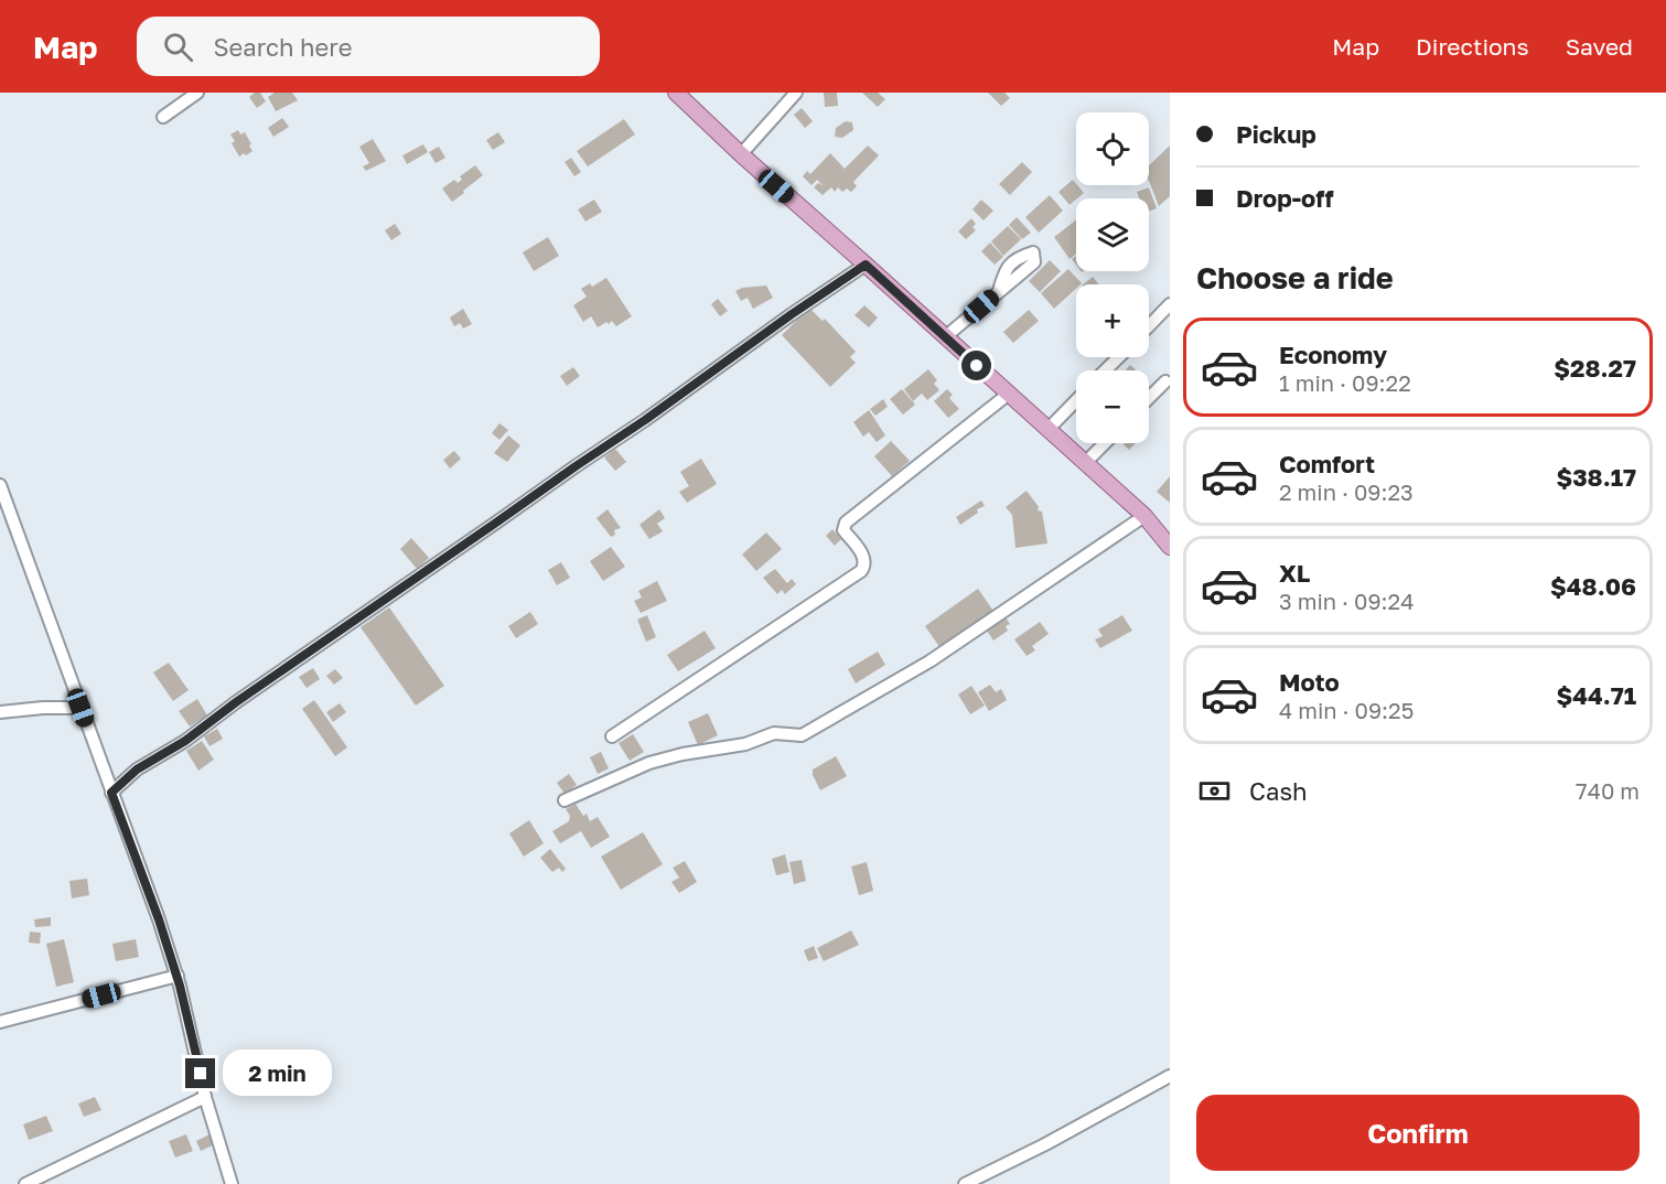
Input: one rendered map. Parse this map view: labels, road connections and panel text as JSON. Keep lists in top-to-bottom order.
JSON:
{
  "page": {
    "header": "Map",
    "search": "Search here",
    "nav": ["Map", "Directions", "Saved"],
    "banner": ["Pickup", "Drop-off"],
    "map_buttons": ["+", "−"],
    "heading": "Choose a ride",
    "list": [
      {
        "name": "Economy",
        "note": "1 min · 09:22",
        "value": "$28.27"
      },
      {
        "name": "Comfort",
        "note": "2 min · 09:23",
        "value": "$38.17"
      },
      {
        "name": "XL",
        "note": "3 min · 09:24",
        "value": "$48.06"
      },
      {
        "name": "Moto",
        "note": "4 min · 09:25",
        "value": "$44.71"
      }
    ],
    "pay": ["Cash", "740 m"],
    "bubble": "2 min",
    "buttons": "Confirm"
  }
}
